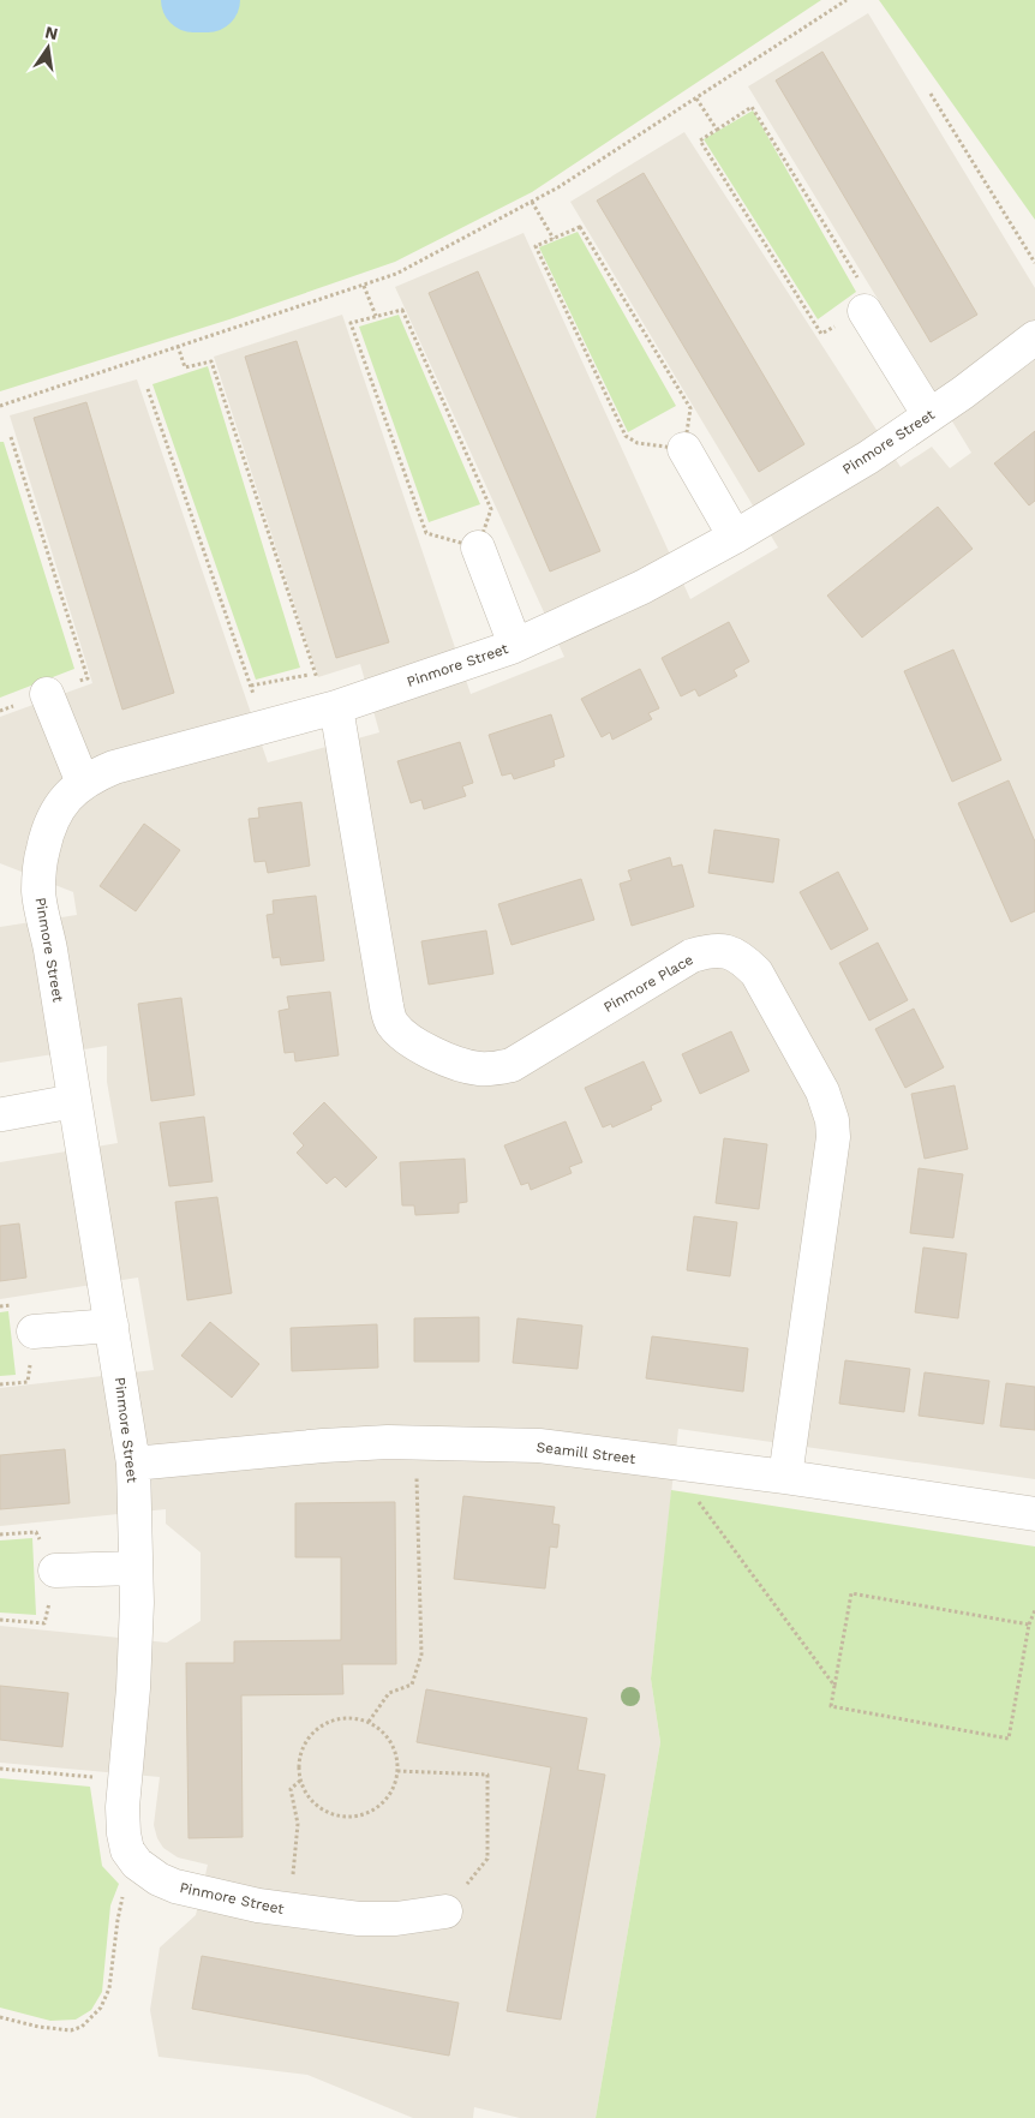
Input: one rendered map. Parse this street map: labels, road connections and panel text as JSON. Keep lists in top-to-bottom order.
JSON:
{
  "streets": {
    "street": ["Pinmore Street", "Pinmore Place", "Seamill Street"]
  },
  "crossings": [
    ["Pinmore Street", "Pinmore Place"],
    ["Pinmore Street", "Seamill Street"],
    ["Pinmore Place", "Seamill Street"]
  ],
  "north": "top"
}
